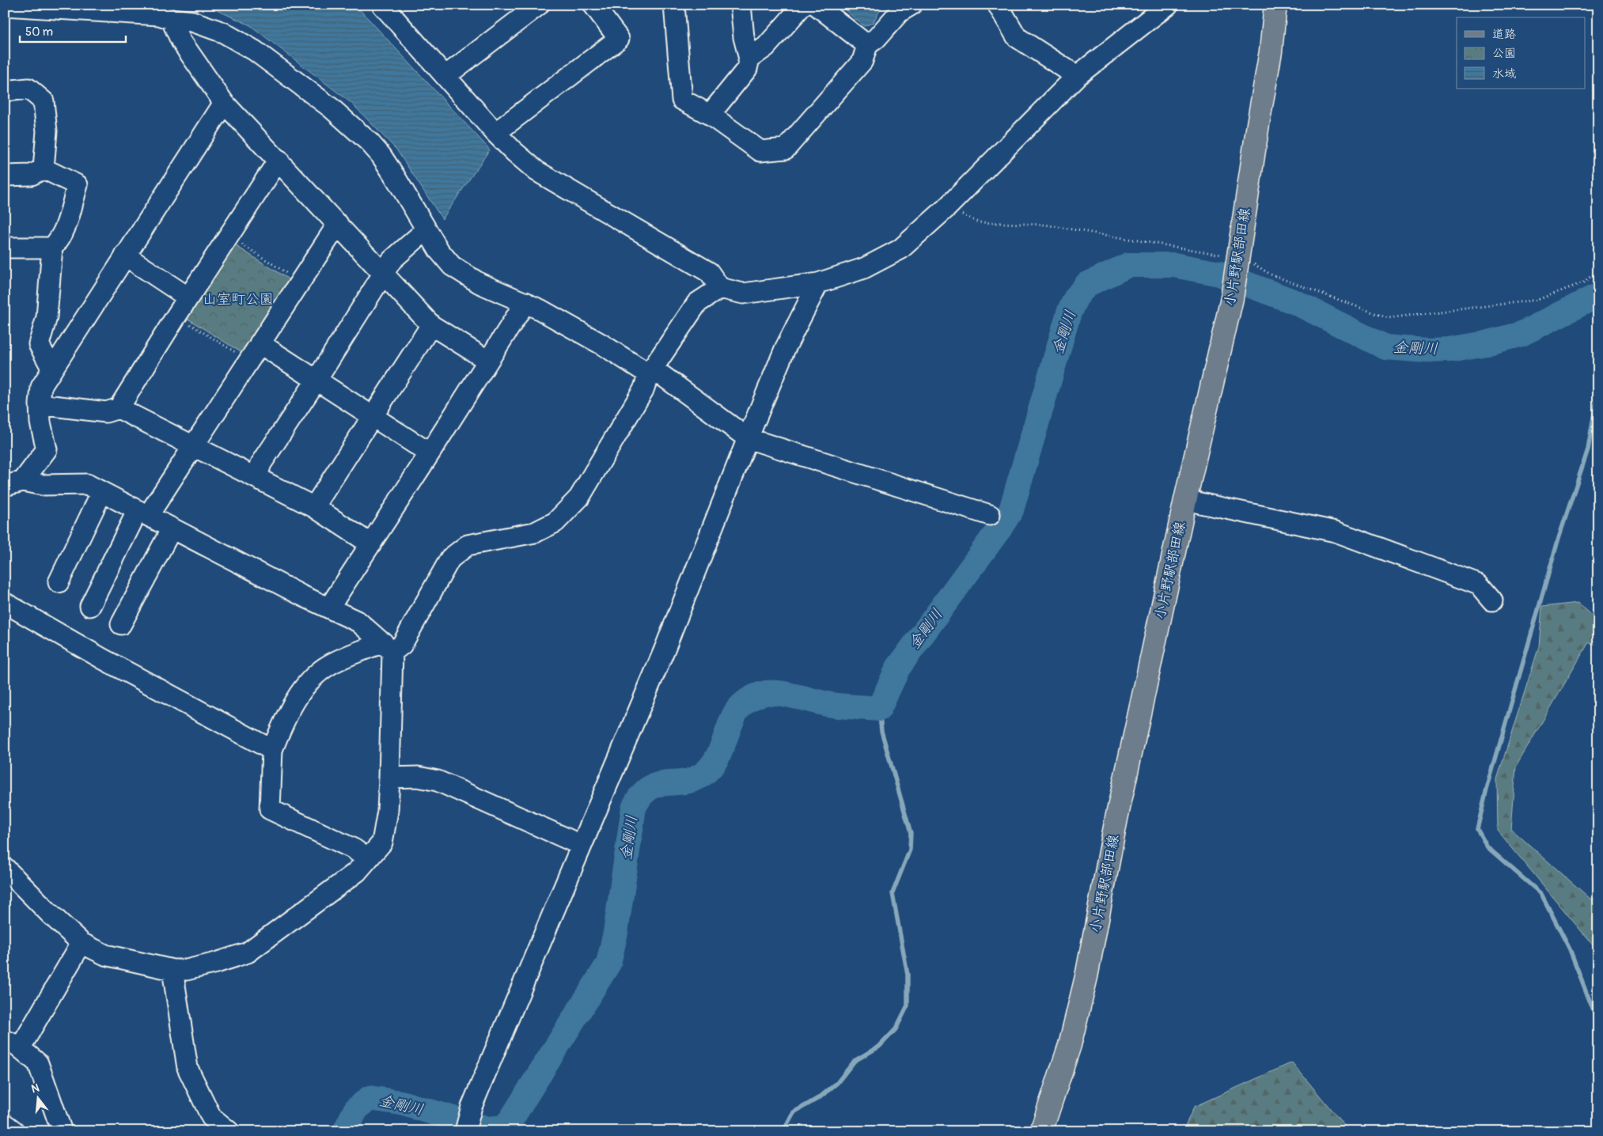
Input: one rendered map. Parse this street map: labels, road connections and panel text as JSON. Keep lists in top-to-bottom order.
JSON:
{
  "streets": {
    "main road": ["小片野駅部田線"]
  },
  "water": ["金剛川"],
  "parks": ["山室町公園"],
  "legend": ["道路", "公園", "水域"],
  "scale_bar": "50 m",
  "north": "top"
}
